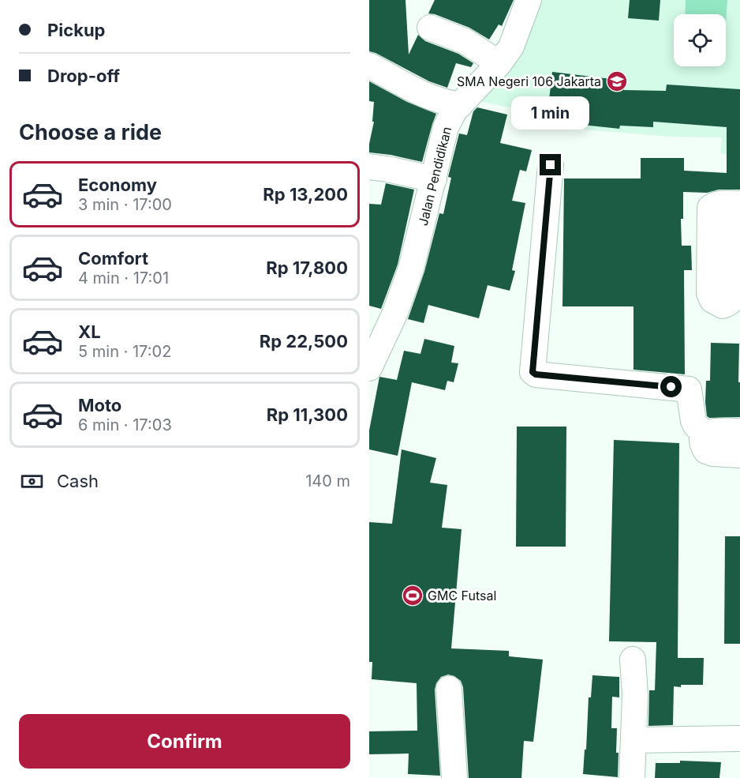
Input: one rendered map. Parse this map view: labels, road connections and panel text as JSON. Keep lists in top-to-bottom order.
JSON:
{
  "streets": {
    "street": ["Jalan Pendidikan"]
  },
  "places": {
    "school or university": ["SMA Negeri 106 Jakarta"],
    "sports": ["GMC Futsal"]
  },
  "page": {
    "banner": ["Pickup", "Drop-off"],
    "bubble": "1 min",
    "heading": "Choose a ride",
    "list": [
      {
        "name": "Economy",
        "note": "3 min · 17:00",
        "value": "Rp 13,200"
      },
      {
        "name": "Comfort",
        "note": "4 min · 17:01",
        "value": "Rp 17,800"
      },
      {
        "name": "XL",
        "note": "5 min · 17:02",
        "value": "Rp 22,500"
      },
      {
        "name": "Moto",
        "note": "6 min · 17:03",
        "value": "Rp 11,300"
      }
    ],
    "pay": ["Cash", "140 m"],
    "buttons": "Confirm"
  }
}
